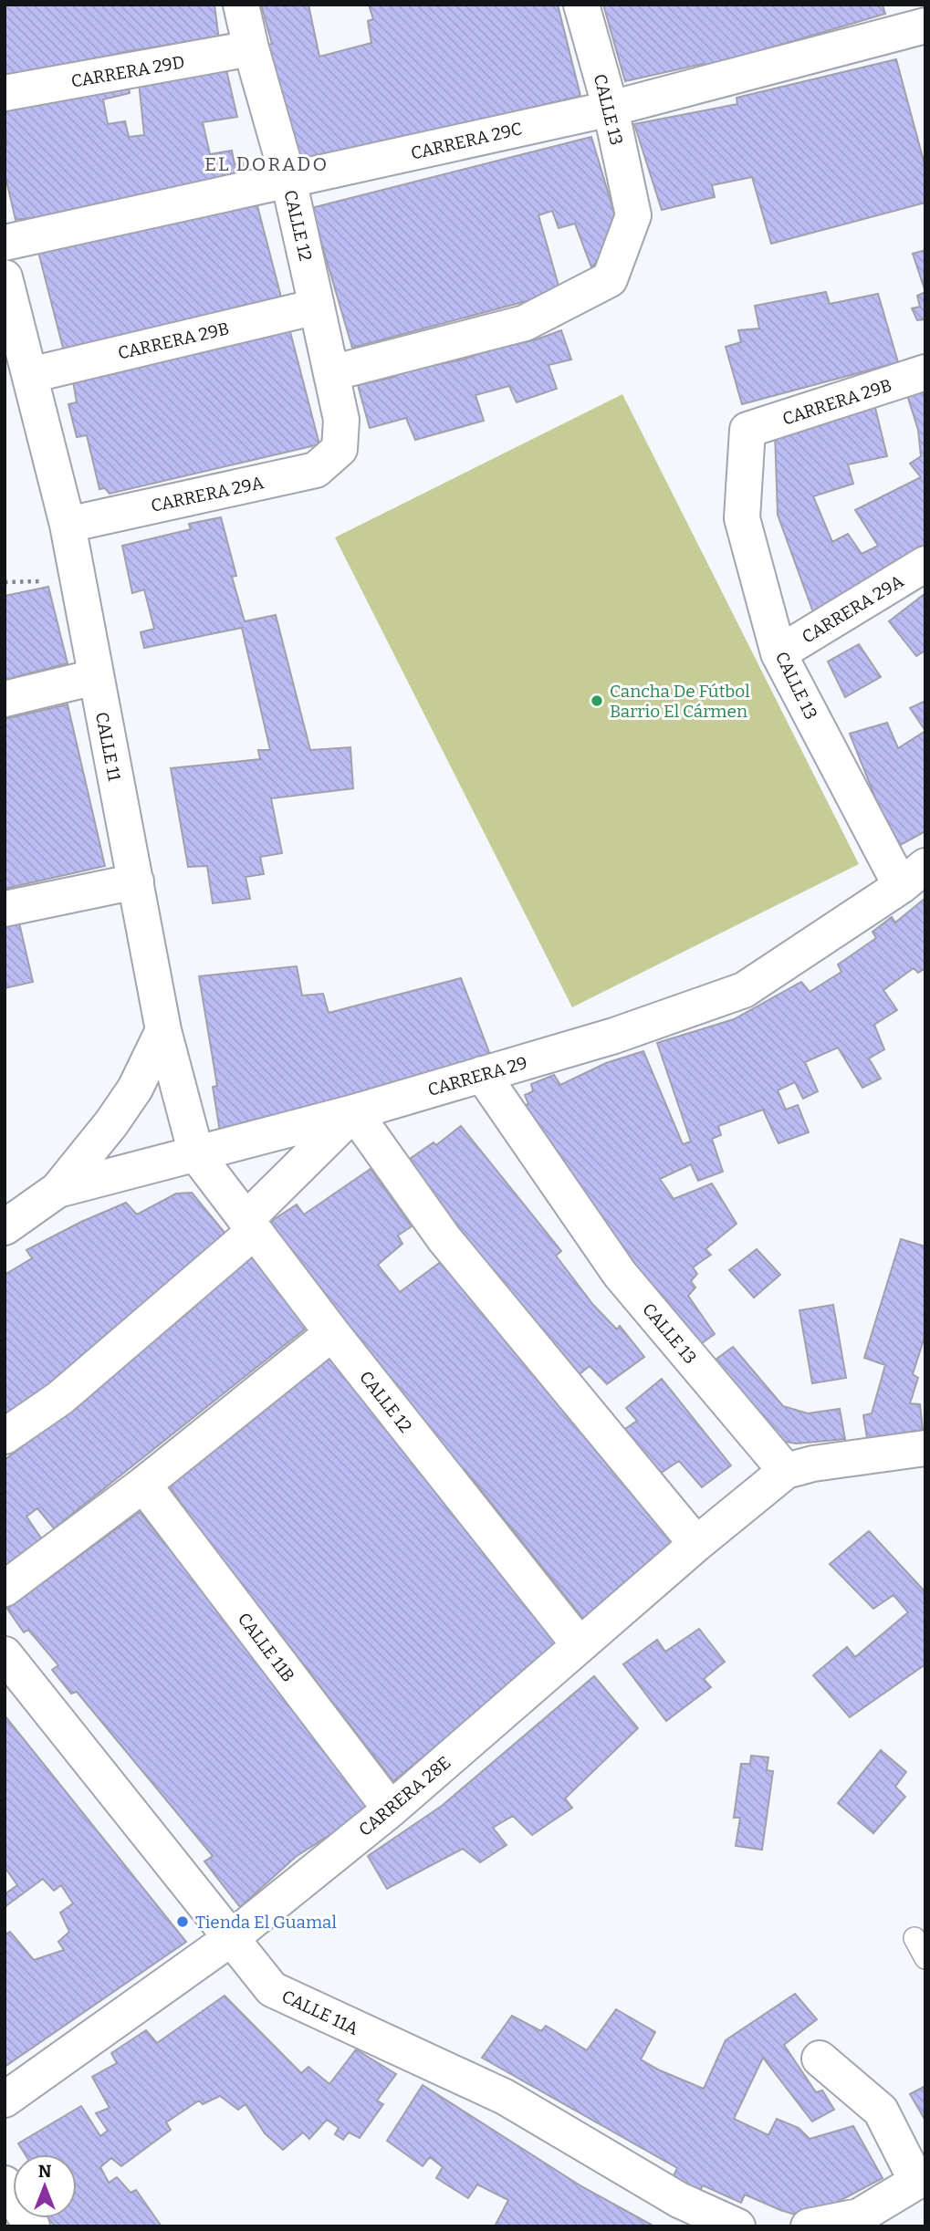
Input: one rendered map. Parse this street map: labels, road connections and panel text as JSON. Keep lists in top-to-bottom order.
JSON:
{
  "streets": {
    "street": [
      "CARRERA 29D",
      "CALLE 13",
      "CARRERA 29C",
      "CALLE 12",
      "CARRERA 29B",
      "CARRERA 29A",
      "CALLE 11",
      "CARRERA 29",
      "CALLE 11B",
      "CARRERA 28E",
      "CALLE 11A"
    ]
  },
  "crossings": [
    ["CARRERA 29D", "CALLE 12"],
    ["CALLE 13", "CARRERA 29C"],
    ["CALLE 13", "CALLE 12"],
    ["CALLE 13", "CARRERA 29B"],
    ["CALLE 13", "CARRERA 29A"],
    ["CALLE 13", "CARRERA 29"],
    ["CALLE 13", "CARRERA 28E"],
    ["CARRERA 29C", "CALLE 12"],
    ["CALLE 12", "CARRERA 29B"],
    ["CALLE 12", "CARRERA 29A"],
    ["CALLE 12", "CALLE 11"],
    ["CALLE 12", "CARRERA 29"],
    ["CALLE 12", "CARRERA 28E"],
    ["CARRERA 29B", "CALLE 11"],
    ["CARRERA 29A", "CALLE 11"],
    ["CALLE 11", "CARRERA 29"],
    ["CALLE 11B", "CARRERA 28E"],
    ["CARRERA 28E", "CALLE 11A"]
  ],
  "districts": ["EL DORADO"],
  "places": ["Cancha De Fútbol Barrio El Cármen", "Tienda El Guamal"],
  "north": "top"
}
